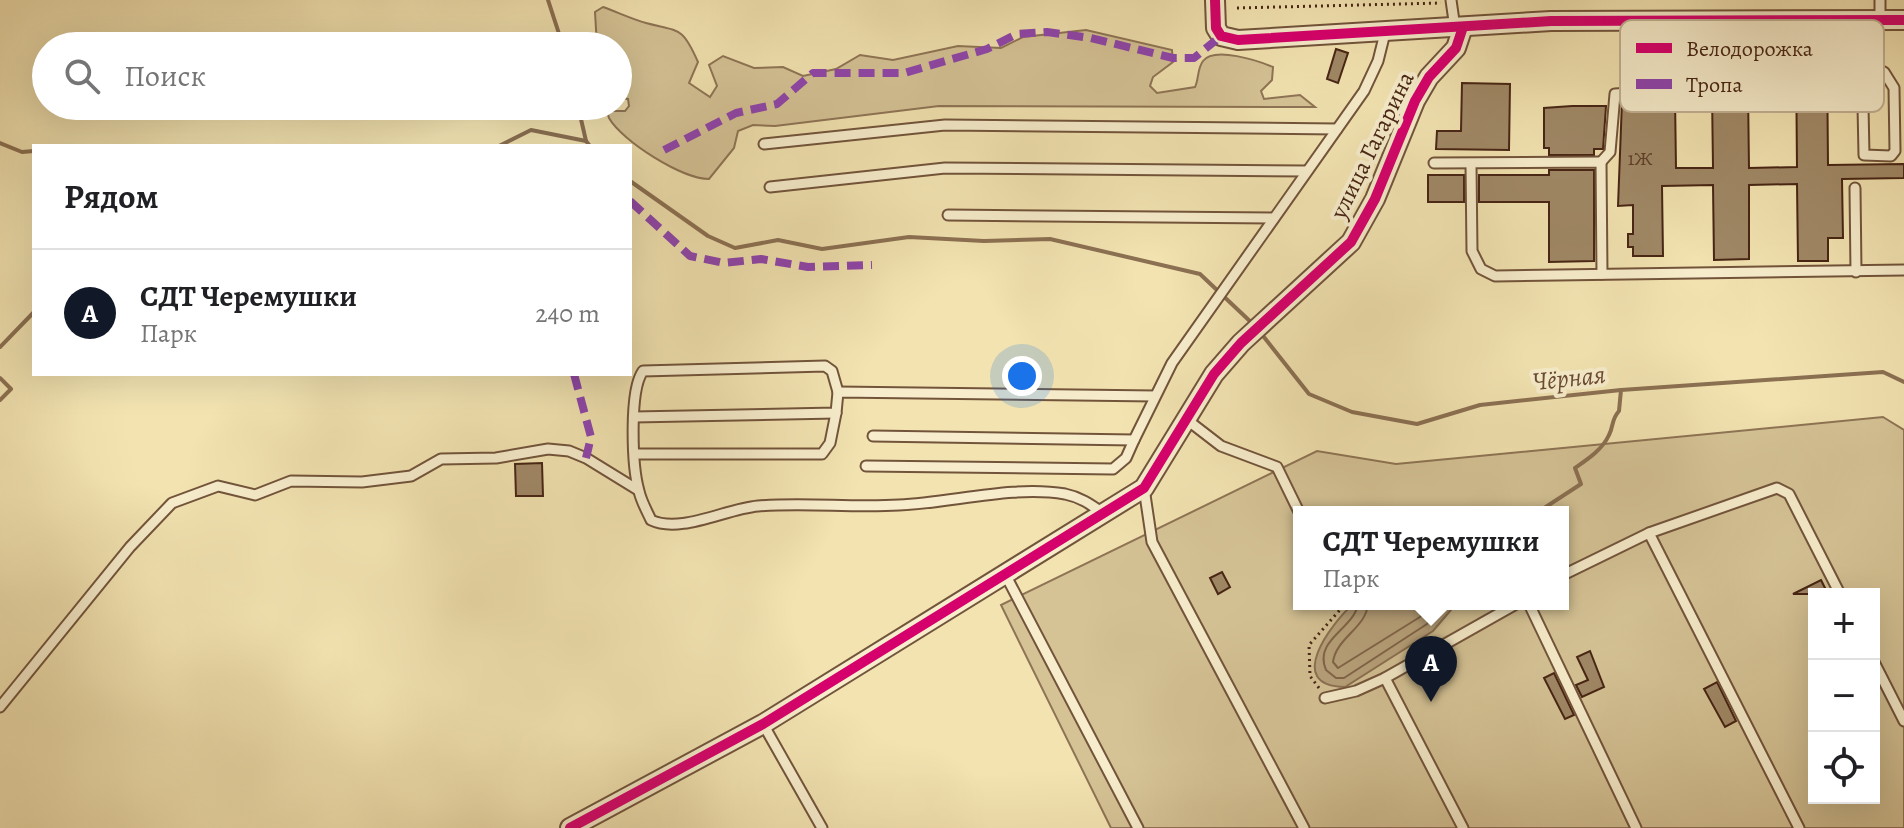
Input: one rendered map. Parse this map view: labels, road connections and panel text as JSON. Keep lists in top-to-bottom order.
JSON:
{
  "streets": {
    "street": ["улица Гагарина"]
  },
  "water": ["Чёрная"],
  "house_numbers": ["1Ж"],
  "legend": ["Велодорожка", "Тропа"],
  "page": {
    "search": "Поиск",
    "heading": "Рядом",
    "list": [
      {
        "mark": "A",
        "name": "СДТ Черемушки",
        "note": "Парк",
        "value": "240 m"
      }
    ],
    "popup": ["СДТ Черемушки", "Парк"],
    "map_buttons": ["+", "−"],
    "pins": "A"
  }
}
